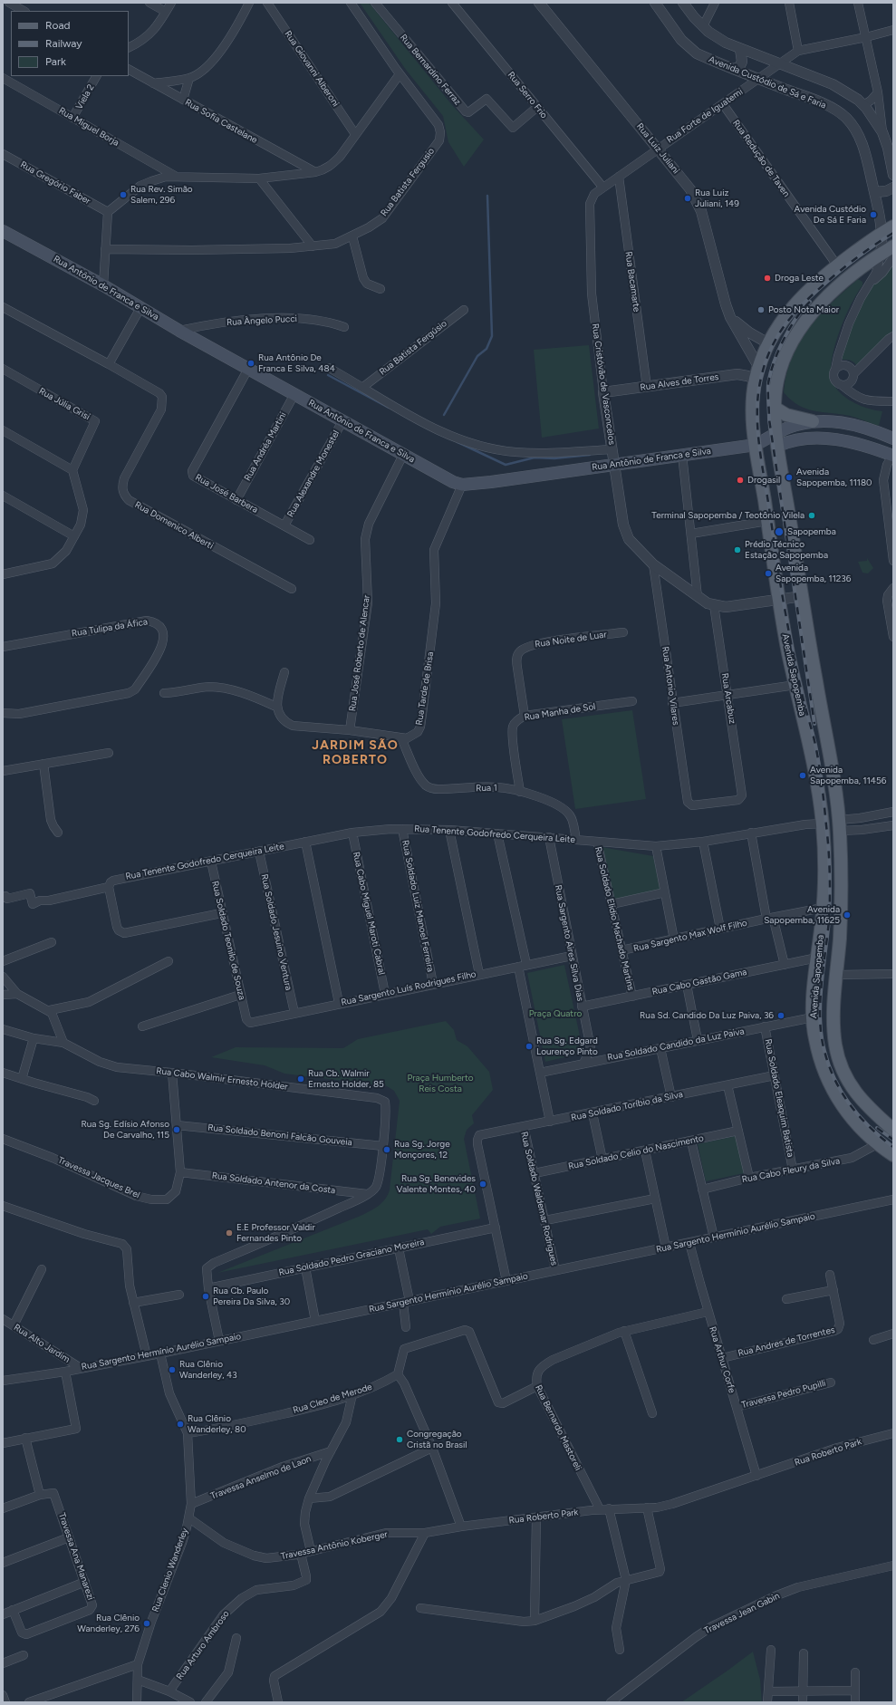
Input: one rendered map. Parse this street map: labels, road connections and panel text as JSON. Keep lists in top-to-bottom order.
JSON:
{
  "streets": {
    "main road": ["Rua Antônio de Franca e Silva", "Avenida Sapopemba"],
    "street": [
      "Rua Giovanni Alberoni",
      "Rua Bernardino Ferraz",
      "Avenida Custódio de Sá e Faria",
      "Rua Serro Frio",
      "Viela 2",
      "Rua Forte de Iguatemi",
      "Rua Sofia Castelane",
      "Rua Miguel Borja",
      "Rua Luiz Juliani",
      "Rua Redução de Taven",
      "Rua Batista Fergusio",
      "Rua Gregório Faber",
      "Rua Bacamarte",
      "Rua Ângelo Pucci",
      "Rua Batista Fergúsio",
      "Rua Alves de Torres",
      "Rua Cristóvão de Vasconcelos",
      "Rua Júlia Grisi",
      "Rua Andréa Martini",
      "Rua Alexandre Monestel",
      "Rua José Barbera",
      "Rua Domenico Alberti",
      "Rua Tulipa da Áfica",
      "Rua Noite de Luar",
      "Rua José Roberto de Alencar",
      "Rua Antonio Vilares",
      "Rua Tarde de Brisa",
      "Rua Arcabuz",
      "Rua Manha de Sol",
      "Rua 1",
      "Rua Tenente Godofredo Cerqueira Leite",
      "Rua Soldado Luiz Manoel Ferreira",
      "Rua Cabo Miguel Maroti Cabral",
      "Rua Soldado Elidio Machado Martins",
      "Rua Soldado Jesuino Ventura",
      "Rua Sargento Max Wolf Filho",
      "Rua Soldado Teonilo de Souza",
      "Rua Sargento Aires Silva Dias",
      "Rua Cabo Gastão Gama",
      "Rua Sargento Luís Rodrigues Filho",
      "Rua Soldado Candido da Luz Paiva",
      "Rua Cabo Walmir Ernesto Holder",
      "Rua Soldado Eleaquim Batista",
      "Rua Soldado Toríbio da Silva",
      "Rua Soldado Benoni Falcão Gouveia",
      "Rua Soldado Celio do Nascimento",
      "Rua Cabo Fleury da Silva",
      "Travessa Jacques Brel",
      "Rua Soldado Antenor da Costa",
      "Rua Soldado Waldemar Rodrigues",
      "Rua Sargento Hermínio Aurélio Sampaio",
      "Rua Soldado Pedro Graciano Moreira",
      "Rua Andres de Torrentes",
      "Rua Alto Jardim",
      "Rua Arthur Corfe",
      "Travessa Pedro Pupilli",
      "Rua Cleo de Merode",
      "Rua Bernardo Mastoreli",
      "Rua Roberto Park",
      "Travessa Anselmo de Laon",
      "Travessa Antônio Koberger",
      "Travessa Ana Manarezi",
      "Rua Clenio Wanderley",
      "Travessa Jean Gabin",
      "Rua Arturo Ambroso"
    ]
  },
  "crossings": [
    ["Rua Bernardino Ferraz", "Rua Serro Frio"],
    ["Avenida Custódio de Sá e Faria", "Rua Forte de Iguatemi"],
    ["Avenida Custódio de Sá e Faria", "Avenida Sapopemba"],
    ["Rua Serro Frio", "Rua Forte de Iguatemi"],
    ["Rua Serro Frio", "Rua Cristóvão de Vasconcelos"],
    ["Viela 2", "Rua Miguel Borja"],
    ["Rua Forte de Iguatemi", "Rua Luiz Juliani"],
    ["Rua Forte de Iguatemi", "Rua Redução de Taven"],
    ["Rua Forte de Iguatemi", "Rua Bacamarte"],
    ["Rua Forte de Iguatemi", "Rua Cristóvão de Vasconcelos"],
    ["Rua Luiz Juliani", "Rua Alves de Torres"],
    ["Rua Luiz Juliani", "Avenida Sapopemba"],
    ["Rua Redução de Taven", "Avenida Sapopemba"],
    ["Rua Bacamarte", "Rua Alves de Torres"],
    ["Rua Antônio de Franca e Silva", "Rua Ângelo Pucci"],
    ["Rua Antônio de Franca e Silva", "Rua Cristóvão de Vasconcelos"],
    ["Rua Antônio de Franca e Silva", "Rua Andréa Martini"],
    ["Rua Antônio de Franca e Silva", "Rua Alexandre Monestel"],
    ["Rua Antônio de Franca e Silva", "Rua José Barbera"],
    ["Rua Antônio de Franca e Silva", "Rua José Roberto de Alencar"],
    ["Rua Antônio de Franca e Silva", "Avenida Sapopemba"],
    ["Rua Antônio de Franca e Silva", "Rua Tarde de Brisa"],
    ["Rua Alves de Torres", "Rua Cristóvão de Vasconcelos"],
    ["Rua Alves de Torres", "Avenida Sapopemba"],
    ["Rua Cristóvão de Vasconcelos", "Avenida Sapopemba"],
    ["Rua Cristóvão de Vasconcelos", "Rua Antonio Vilares"],
    ["Rua Cristóvão de Vasconcelos", "Rua Arcabuz"],
    ["Rua Andréa Martini", "Rua José Barbera"],
    ["Rua Alexandre Monestel", "Rua José Barbera"],
    ["Rua Noite de Luar", "Rua Manha de Sol"],
    ["Avenida Sapopemba", "Rua Tenente Godofredo Cerqueira Leite"],
    ["Avenida Sapopemba", "Rua Sargento Max Wolf Filho"],
    ["Avenida Sapopemba", "Rua Cabo Gastão Gama"],
    ["Avenida Sapopemba", "Rua Soldado Candido da Luz Paiva"],
    ["Avenida Sapopemba", "Rua Cabo Fleury da Silva"],
    ["Rua Antonio Vilares", "Rua Arcabuz"],
    ["Rua Tarde de Brisa", "Rua 1"],
    ["Rua Manha de Sol", "Rua 1"],
    ["Rua 1", "Rua Tenente Godofredo Cerqueira Leite"],
    ["Rua Tenente Godofredo Cerqueira Leite", "Rua Soldado Luiz Manoel Ferreira"],
    ["Rua Tenente Godofredo Cerqueira Leite", "Rua Cabo Miguel Maroti Cabral"],
    ["Rua Tenente Godofredo Cerqueira Leite", "Rua Soldado Elidio Machado Martins"],
    ["Rua Tenente Godofredo Cerqueira Leite", "Rua Soldado Jesuino Ventura"],
    ["Rua Tenente Godofredo Cerqueira Leite", "Rua Soldado Teonilo de Souza"],
    ["Rua Tenente Godofredo Cerqueira Leite", "Rua Sargento Aires Silva Dias"],
    ["Rua Soldado Luiz Manoel Ferreira", "Rua Sargento Luís Rodrigues Filho"],
    ["Rua Cabo Miguel Maroti Cabral", "Rua Sargento Luís Rodrigues Filho"],
    ["Rua Soldado Elidio Machado Martins", "Rua Sargento Max Wolf Filho"],
    ["Rua Soldado Elidio Machado Martins", "Rua Cabo Gastão Gama"],
    ["Rua Soldado Jesuino Ventura", "Rua Sargento Luís Rodrigues Filho"],
    ["Rua Soldado Teonilo de Souza", "Rua Sargento Luís Rodrigues Filho"],
    ["Rua Sargento Aires Silva Dias", "Rua Cabo Gastão Gama"],
    ["Rua Sargento Aires Silva Dias", "Rua Sargento Luís Rodrigues Filho"],
    ["Rua Soldado Candido da Luz Paiva", "Rua Soldado Eleaquim Batista"],
    ["Rua Cabo Walmir Ernesto Holder", "Rua Soldado Benoni Falcão Gouveia"],
    ["Rua Cabo Walmir Ernesto Holder", "Travessa Jacques Brel"],
    ["Rua Soldado Eleaquim Batista", "Rua Soldado Toríbio da Silva"],
    ["Rua Soldado Eleaquim Batista", "Rua Cabo Fleury da Silva"],
    ["Rua Soldado Toríbio da Silva", "Rua Soldado Waldemar Rodrigues"],
    ["Rua Soldado Toríbio da Silva", "Rua Soldado Pedro Graciano Moreira"],
    ["Rua Soldado Benoni Falcão Gouveia", "Travessa Jacques Brel"],
    ["Rua Soldado Celio do Nascimento", "Rua Soldado Waldemar Rodrigues"],
    ["Travessa Jacques Brel", "Rua Soldado Antenor da Costa"],
    ["Rua Soldado Waldemar Rodrigues", "Rua Sargento Hermínio Aurélio Sampaio"],
    ["Rua Sargento Hermínio Aurélio Sampaio", "Rua Alto Jardim"],
    ["Rua Sargento Hermínio Aurélio Sampaio", "Rua Arthur Corfe"],
    ["Rua Sargento Hermínio Aurélio Sampaio", "Rua Clenio Wanderley"],
    ["Rua Andres de Torrentes", "Rua Arthur Corfe"],
    ["Rua Arthur Corfe", "Travessa Pedro Pupilli"],
    ["Rua Arthur Corfe", "Rua Bernardo Mastoreli"],
    ["Rua Arthur Corfe", "Rua Roberto Park"],
    ["Rua Cleo de Merode", "Rua Clenio Wanderley"],
    ["Rua Bernardo Mastoreli", "Rua Roberto Park"],
    ["Rua Roberto Park", "Travessa Antônio Koberger"],
    ["Travessa Anselmo de Laon", "Rua Clenio Wanderley"],
    ["Travessa Antônio Koberger", "Rua Clenio Wanderley"],
    ["Travessa Antônio Koberger", "Rua Arturo Ambroso"]
  ],
  "districts": ["JARDIM SÃO ROBERTO"],
  "parks": ["Praça Quatro", "Praça Humberto Reis Costa"],
  "places": [
    "Rua Rev. Simão Salem, 296",
    "Rua Luiz Juliani, 149",
    "Avenida Custódio De Sá E Faria",
    "Droga Leste",
    "Posto Nota Maior",
    "Rua Antônio De Franca E Silva, 484",
    "Avenida Sapopemba, 11180",
    "Drogasil",
    "Terminal Sapopemba / Teotônio Vilela",
    "Sapopemba",
    "Prédio Técnico Estação Sapopemba",
    "Avenida Sapopemba, 11236",
    "Avenida Sapopemba, 11456",
    "Avenida Sapopemba, 11625",
    "Rua Sd. Candido Da Luz Paiva, 36",
    "Rua Sg. Edgard Lourenço Pinto",
    "Rua Cb. Walmir Ernesto Holder, 85",
    "Rua Sg. Edísio Afonso De Carvalho, 115",
    "Rua Sg. Jorge Monçores, 12",
    "Rua Sg. Benevides Valente Montes, 40",
    "E.E Professor Valdir Fernandes Pinto",
    "Rua Cb. Paulo Pereira Da Silva, 30",
    "Rua Clênio Wanderley, 43",
    "Rua Clênio Wanderley, 80",
    "Congregação Cristã no Brasil",
    "Rua Clênio Wanderley, 276"
  ],
  "legend": ["Road", "Railway", "Park"]
}
